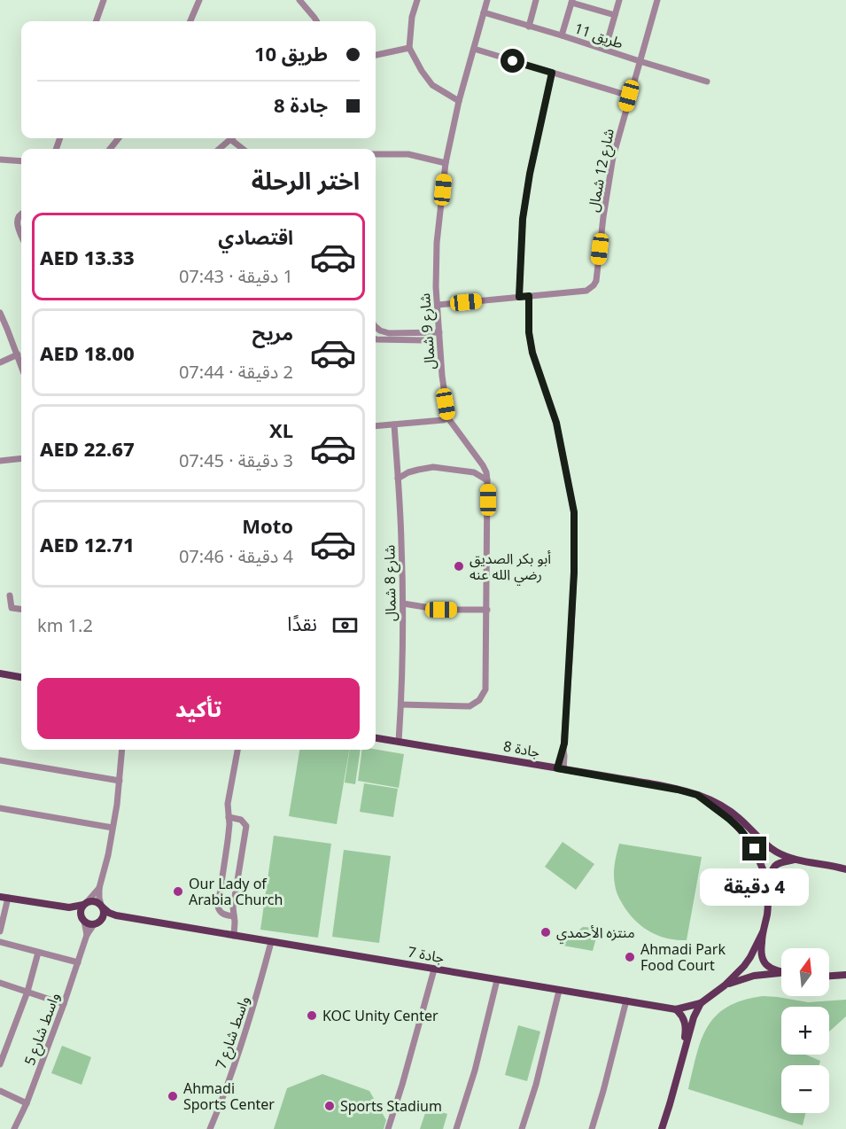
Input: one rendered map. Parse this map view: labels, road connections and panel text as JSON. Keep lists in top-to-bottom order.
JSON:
{
  "streets": {
    "main road": ["جادة 8", "جادة 7"],
    "street": [
      "طريق 11",
      "شارع 12 شمال",
      "شارع 9 شمال",
      "شارع 8 شمال",
      "واسط شارع 5",
      "واسط شارع 7"
    ]
  },
  "crossings": [
    ["طريق 11", "شارع 12 شمال"],
    ["طريق 11", "شارع 9 شمال"],
    ["شارع 12 شمال", "شارع 9 شمال"],
    ["شارع 9 شمال", "شارع 8 شمال"],
    ["شارع 8 شمال", "جادة 8"],
    ["جادة 7", "واسط شارع 5"],
    ["جادة 7", "واسط شارع 7"]
  ],
  "places": [
    "أبو بكر الصديق رضي الله عنه",
    "Our Lady of Arabia Church",
    "منتزه الأحمدي",
    "Ahmadi Park Food Court",
    "KOC Unity Center",
    "Ahmadi Sports Center",
    "Sports Stadium"
  ],
  "north": "top",
  "page": {
    "banner": ["طريق 10", "جادة 8"],
    "heading": "اختر الرحلة",
    "list": [
      {
        "name": "اقتصادي",
        "note": "1 دقيقة · 07:43",
        "value": "AED 13.33"
      },
      {
        "name": "مريح",
        "note": "2 دقيقة · 07:44",
        "value": "AED 18.00"
      },
      {
        "name": "XL",
        "note": "3 دقيقة · 07:45",
        "value": "AED 22.67"
      },
      {
        "name": "Moto",
        "note": "4 دقيقة · 07:46",
        "value": "AED 12.71"
      }
    ],
    "pay": ["نقدًا", "1.2 km"],
    "buttons": "تأكيد",
    "bubble": "4 دقيقة",
    "map_buttons": ["+", "−"]
  }
}
